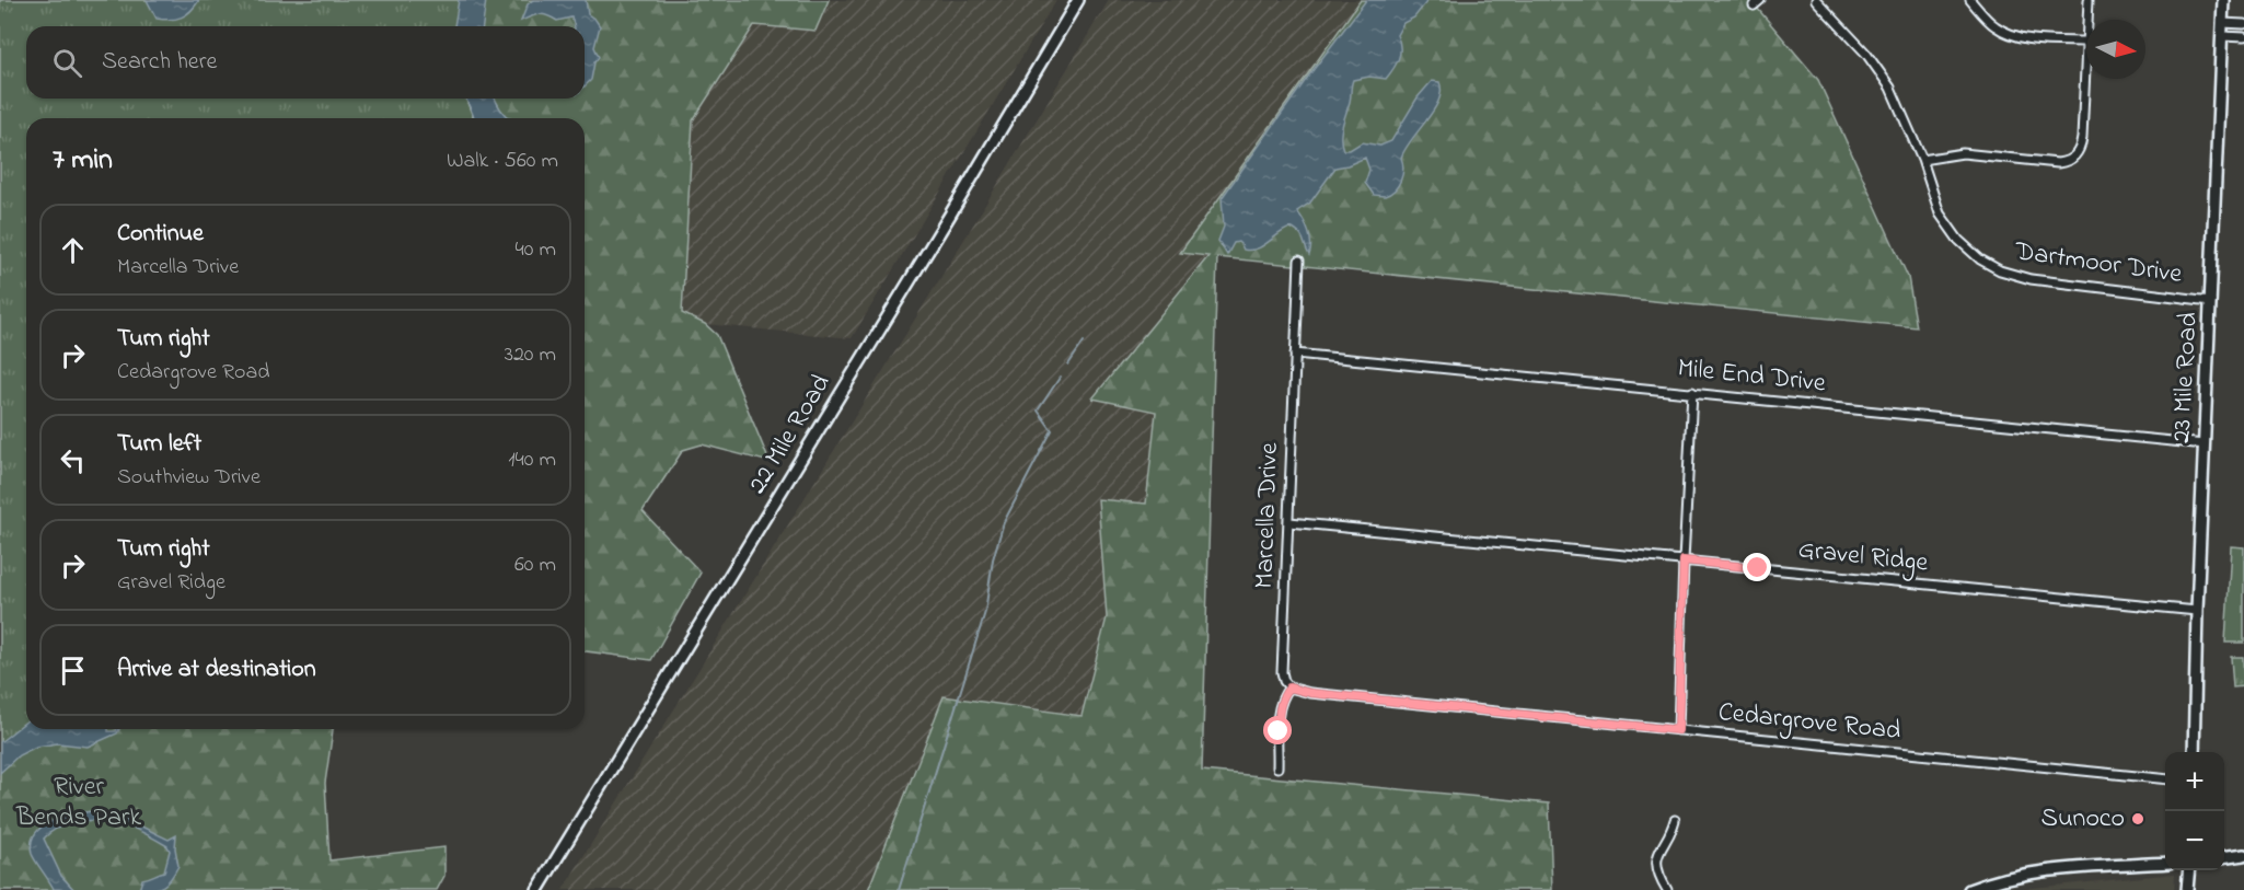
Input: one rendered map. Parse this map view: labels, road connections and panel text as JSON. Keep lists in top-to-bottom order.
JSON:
{
  "streets": {
    "street": [
      "Dartmoor Drive",
      "Mile End Drive",
      "23 Mile Road",
      "22 Mile Road",
      "Marcella Drive",
      "Gravel Ridge",
      "Cedargrove Road"
    ]
  },
  "crossings": [
    ["Dartmoor Drive", "23 Mile Road"],
    ["Mile End Drive", "23 Mile Road"],
    ["Mile End Drive", "Marcella Drive"],
    ["23 Mile Road", "Gravel Ridge"],
    ["Marcella Drive", "Gravel Ridge"],
    ["Marcella Drive", "Cedargrove Road"]
  ],
  "parks": ["River Bends Park"],
  "places": ["Sunoco"],
  "north": "right",
  "page": {
    "search": "Search here",
    "heading": ["7 min", "Walk · 560 m"],
    "list": [
      ["Continue", "Marcella Drive", "40 m"],
      ["Turn right", "Cedargrove Road", "320 m"],
      ["Turn left", "Southview Drive", "140 m"],
      ["Turn right", "Gravel Ridge", "60 m"],
      "Arrive at destination"
    ],
    "map_buttons": ["+", "−"]
  }
}
